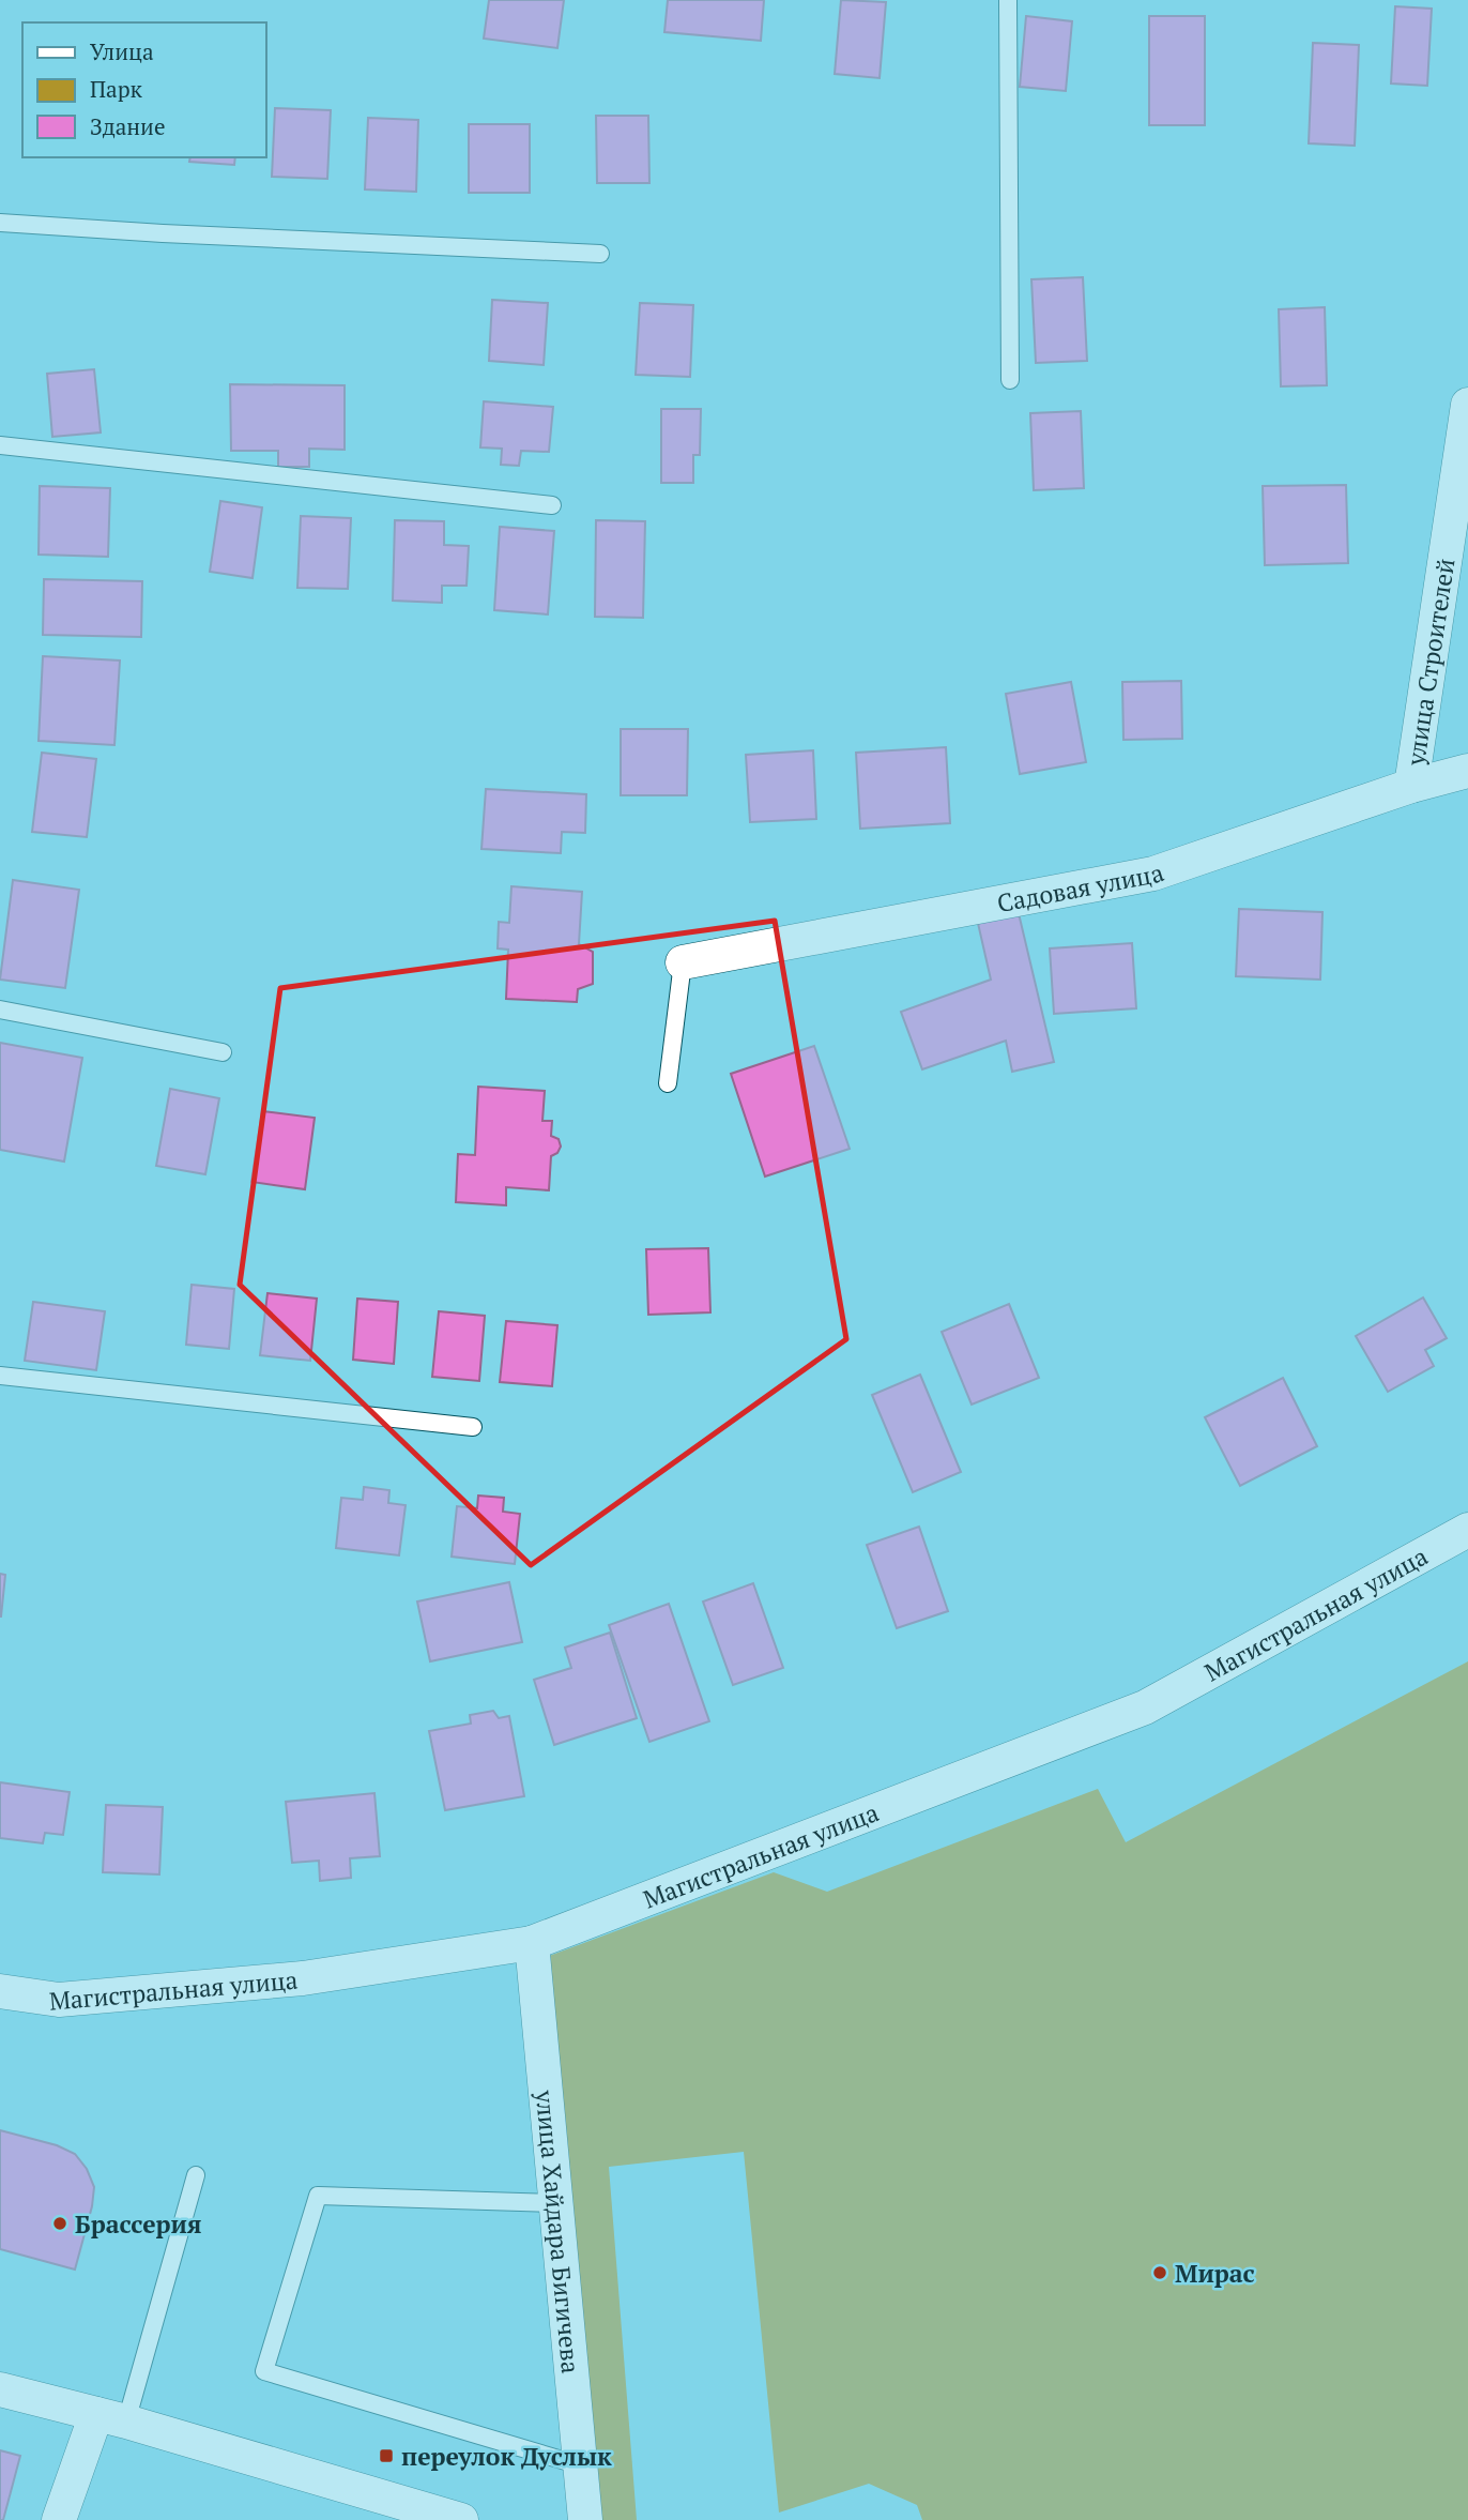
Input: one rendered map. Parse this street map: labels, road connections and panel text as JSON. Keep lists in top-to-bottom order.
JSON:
{
  "streets": {
    "street": [
      "улица Строителей",
      "Садовая улица",
      "Магистральная улица",
      "улица Хайдара Бигичева"
    ]
  },
  "crossings": [
    ["улица Строителей", "Садовая улица"],
    ["Магистральная улица", "улица Хайдара Бигичева"]
  ],
  "places": {
    "other": ["Брассерия", "Мирас"],
    "transit": ["переулок Дуслык"]
  },
  "legend": ["Улица", "Парк", "Здание"]
}
